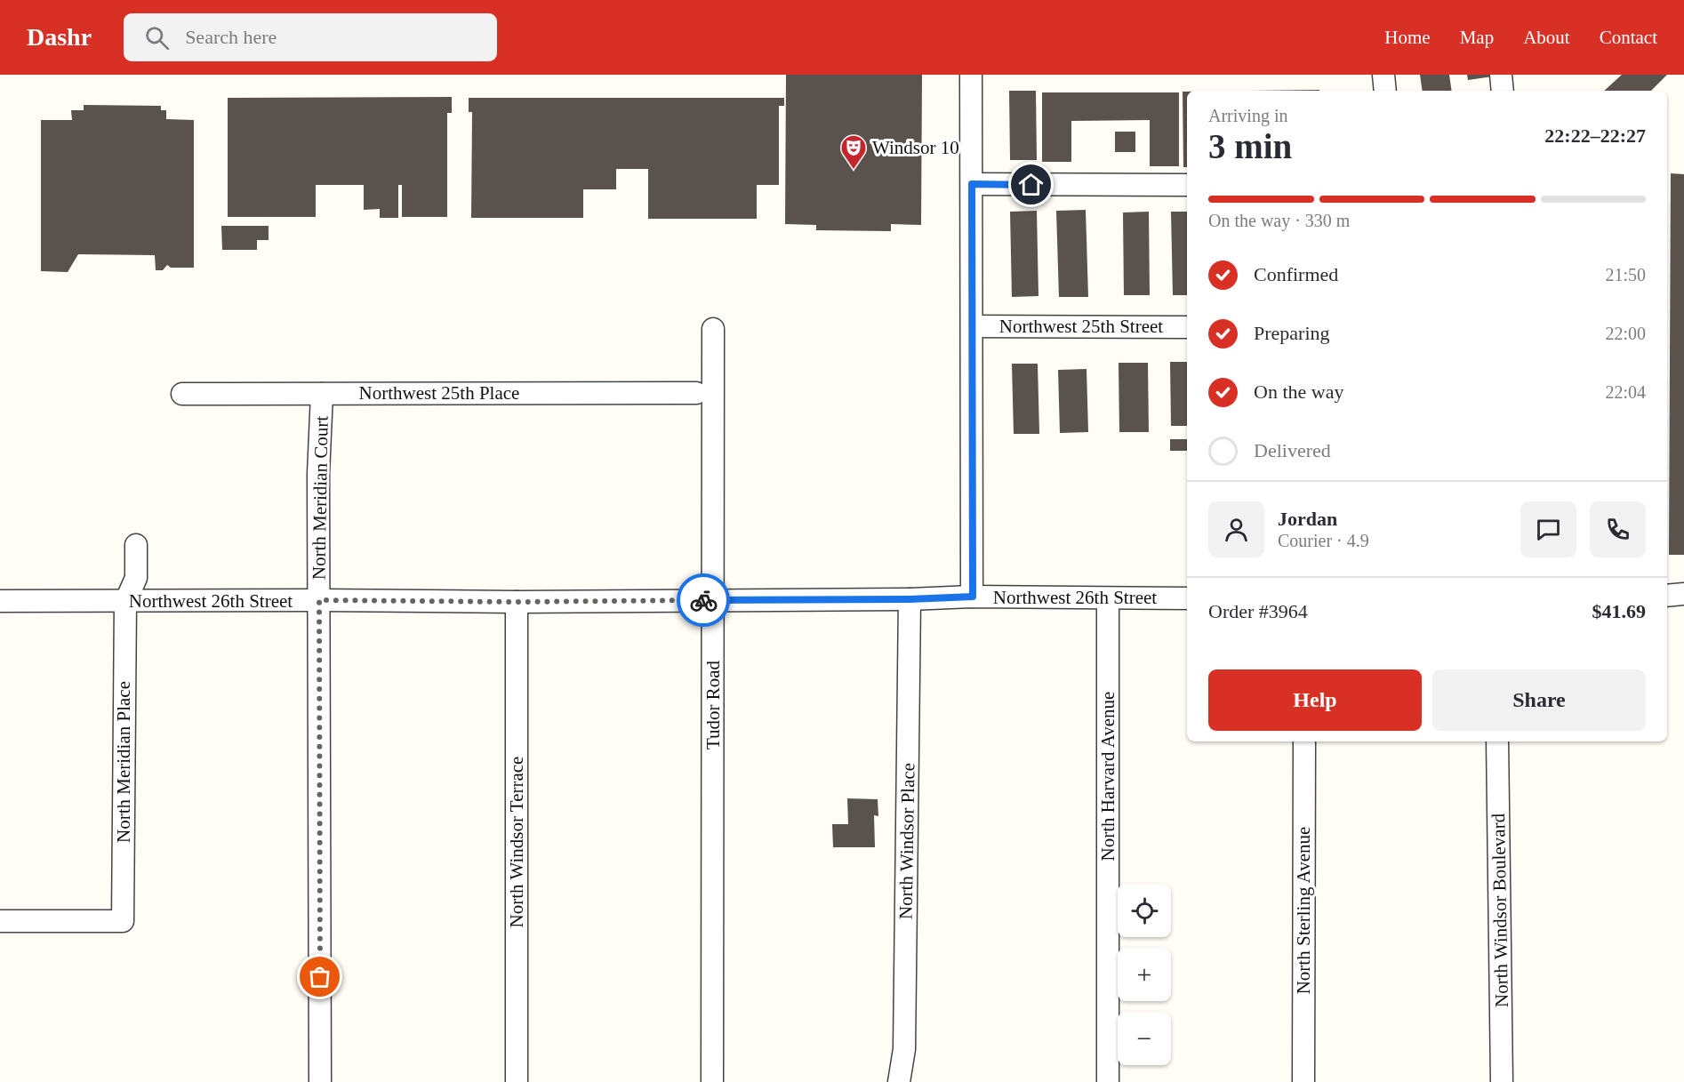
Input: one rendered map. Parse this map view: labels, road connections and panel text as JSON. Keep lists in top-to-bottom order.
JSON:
{
  "streets": {
    "street": [
      "Northwest 25th Street",
      "Northwest 25th Place",
      "North Meridian Court",
      "Northwest 26th Street",
      "Tudor Road",
      "North Meridian Place",
      "North Harvard Avenue",
      "North Windsor Place",
      "North Windsor Terrace",
      "North Sterling Avenue",
      "North Windsor Boulevard"
    ]
  },
  "crossings": [
    ["Northwest 25th Place", "North Meridian Court"],
    ["North Meridian Court", "Northwest 26th Street"],
    ["Northwest 26th Street", "Tudor Road"],
    ["Northwest 26th Street", "North Meridian Place"],
    ["Northwest 26th Street", "North Harvard Avenue"],
    ["Northwest 26th Street", "North Windsor Place"],
    ["Northwest 26th Street", "North Windsor Terrace"]
  ],
  "places": {
    "theatre": ["Windsor 10"]
  },
  "page": {
    "header": "Dashr",
    "search": "Search here",
    "nav": [
      "Home",
      "Map",
      "About",
      "Contact"
    ],
    "heading": ["3 min", "Arriving in", "22:22–22:27"],
    "panel": [
      "Jordan",
      "Courier · 4.9",
      "Order #3964",
      "$41.69"
    ],
    "bar": "On the way · 330 m",
    "list": [
      ["Confirmed", "21:50"],
      ["Preparing", "22:00"],
      ["On the way", "22:04"],
      "Delivered"
    ],
    "buttons": ["Help", "Share"],
    "map_buttons": ["+", "−"]
  }
}
